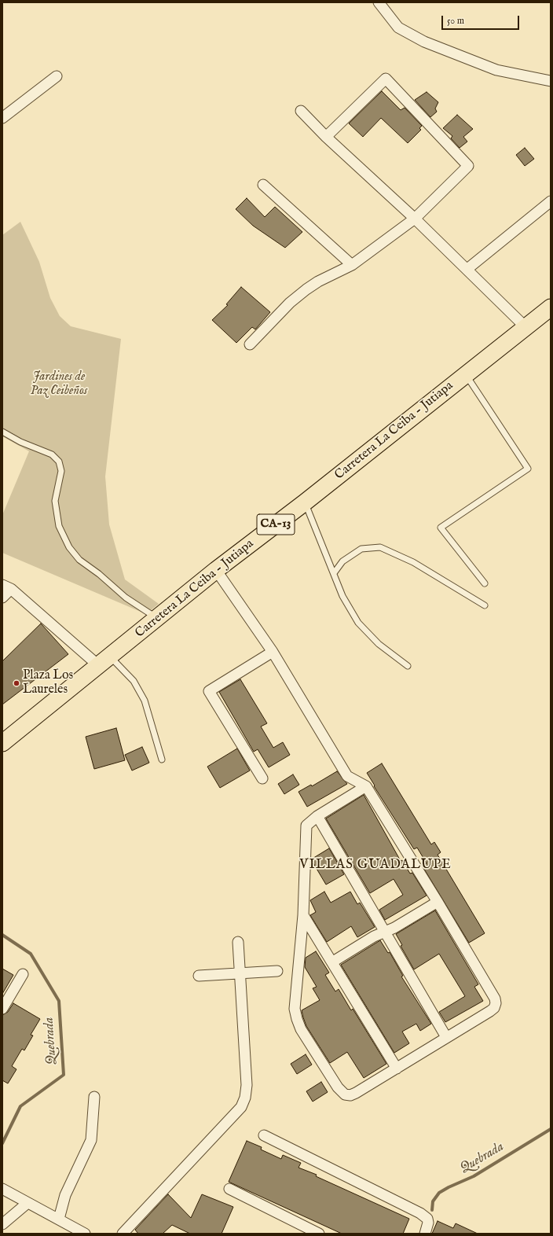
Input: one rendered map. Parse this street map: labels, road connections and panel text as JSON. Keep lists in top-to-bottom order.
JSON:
{
  "streets": {
    "main road": ["Carretera La Ceiba - Jutiapa", "CA-13"]
  },
  "districts": ["VILLAS GUADALUPE"],
  "water": ["Quebrada"],
  "parks": ["Jardines de Paz Ceibeños"],
  "places": ["Plaza Los Laureles"],
  "scale_bar": "50 m"
}
